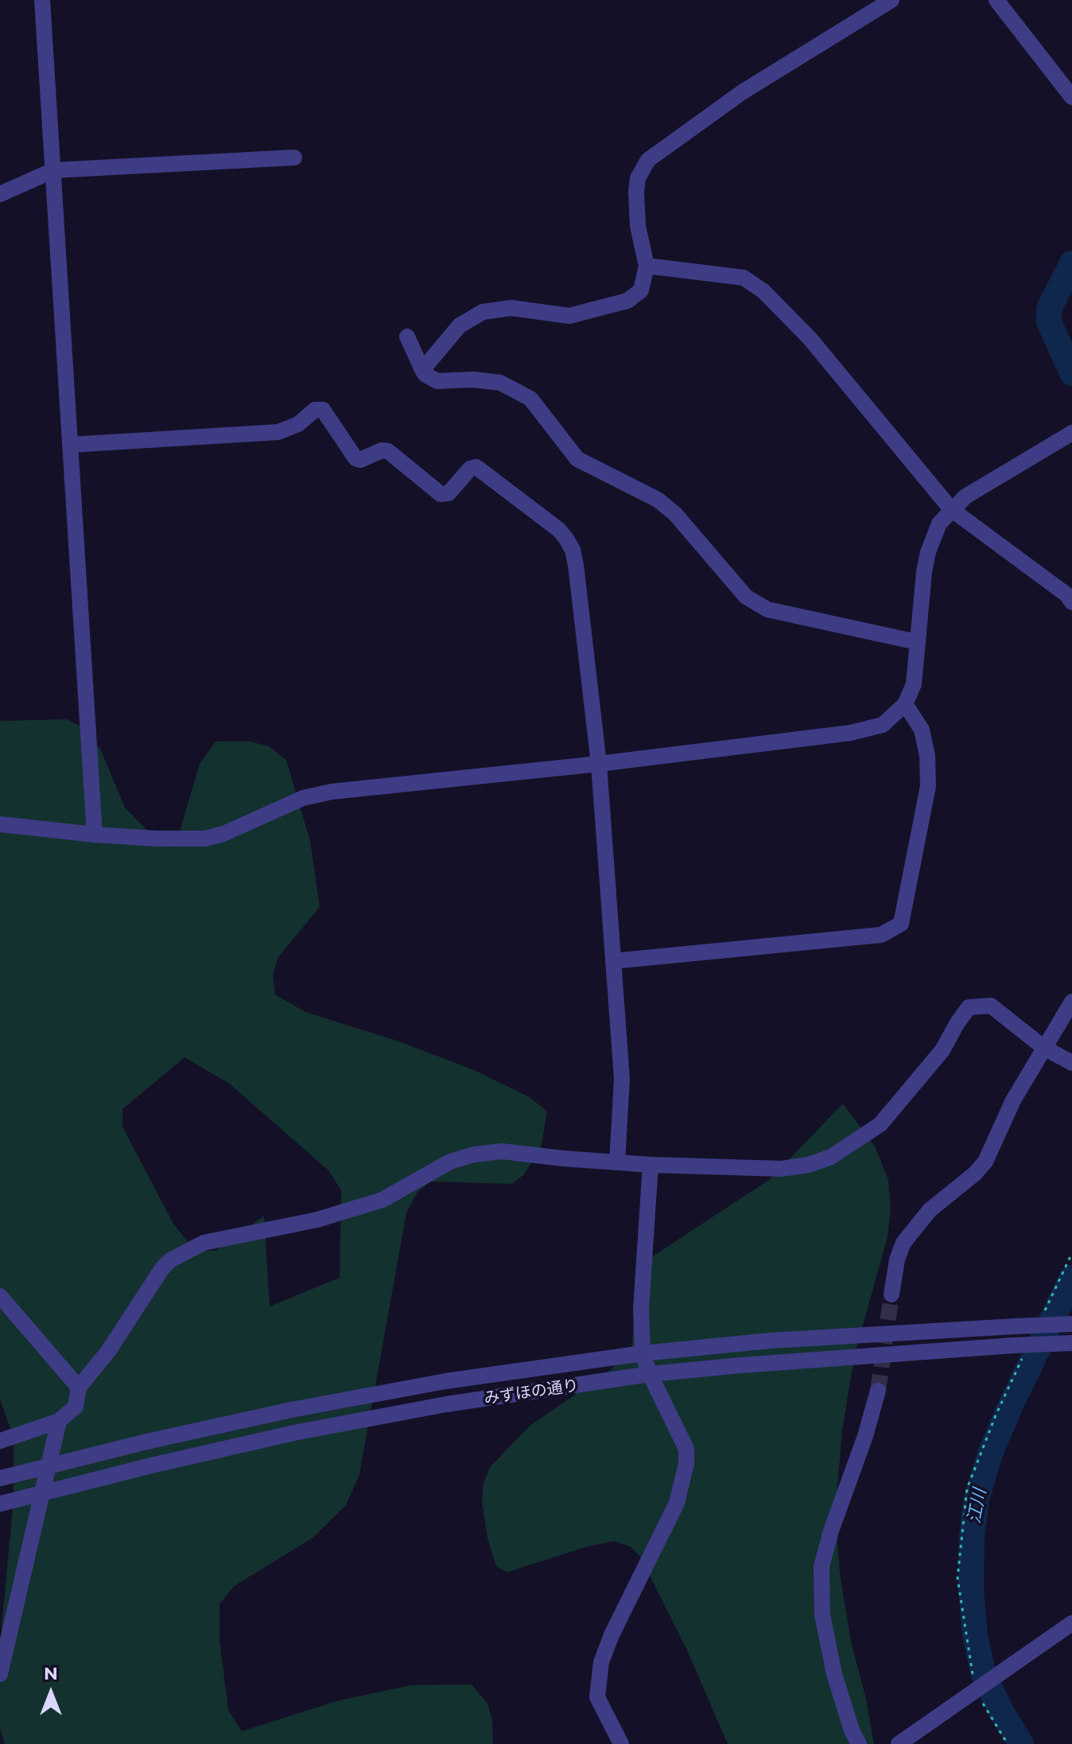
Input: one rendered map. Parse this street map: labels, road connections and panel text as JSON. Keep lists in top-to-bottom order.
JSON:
{
  "streets": {
    "street": ["みずほの通り"]
  },
  "water": ["江川"],
  "north": "top"
}
